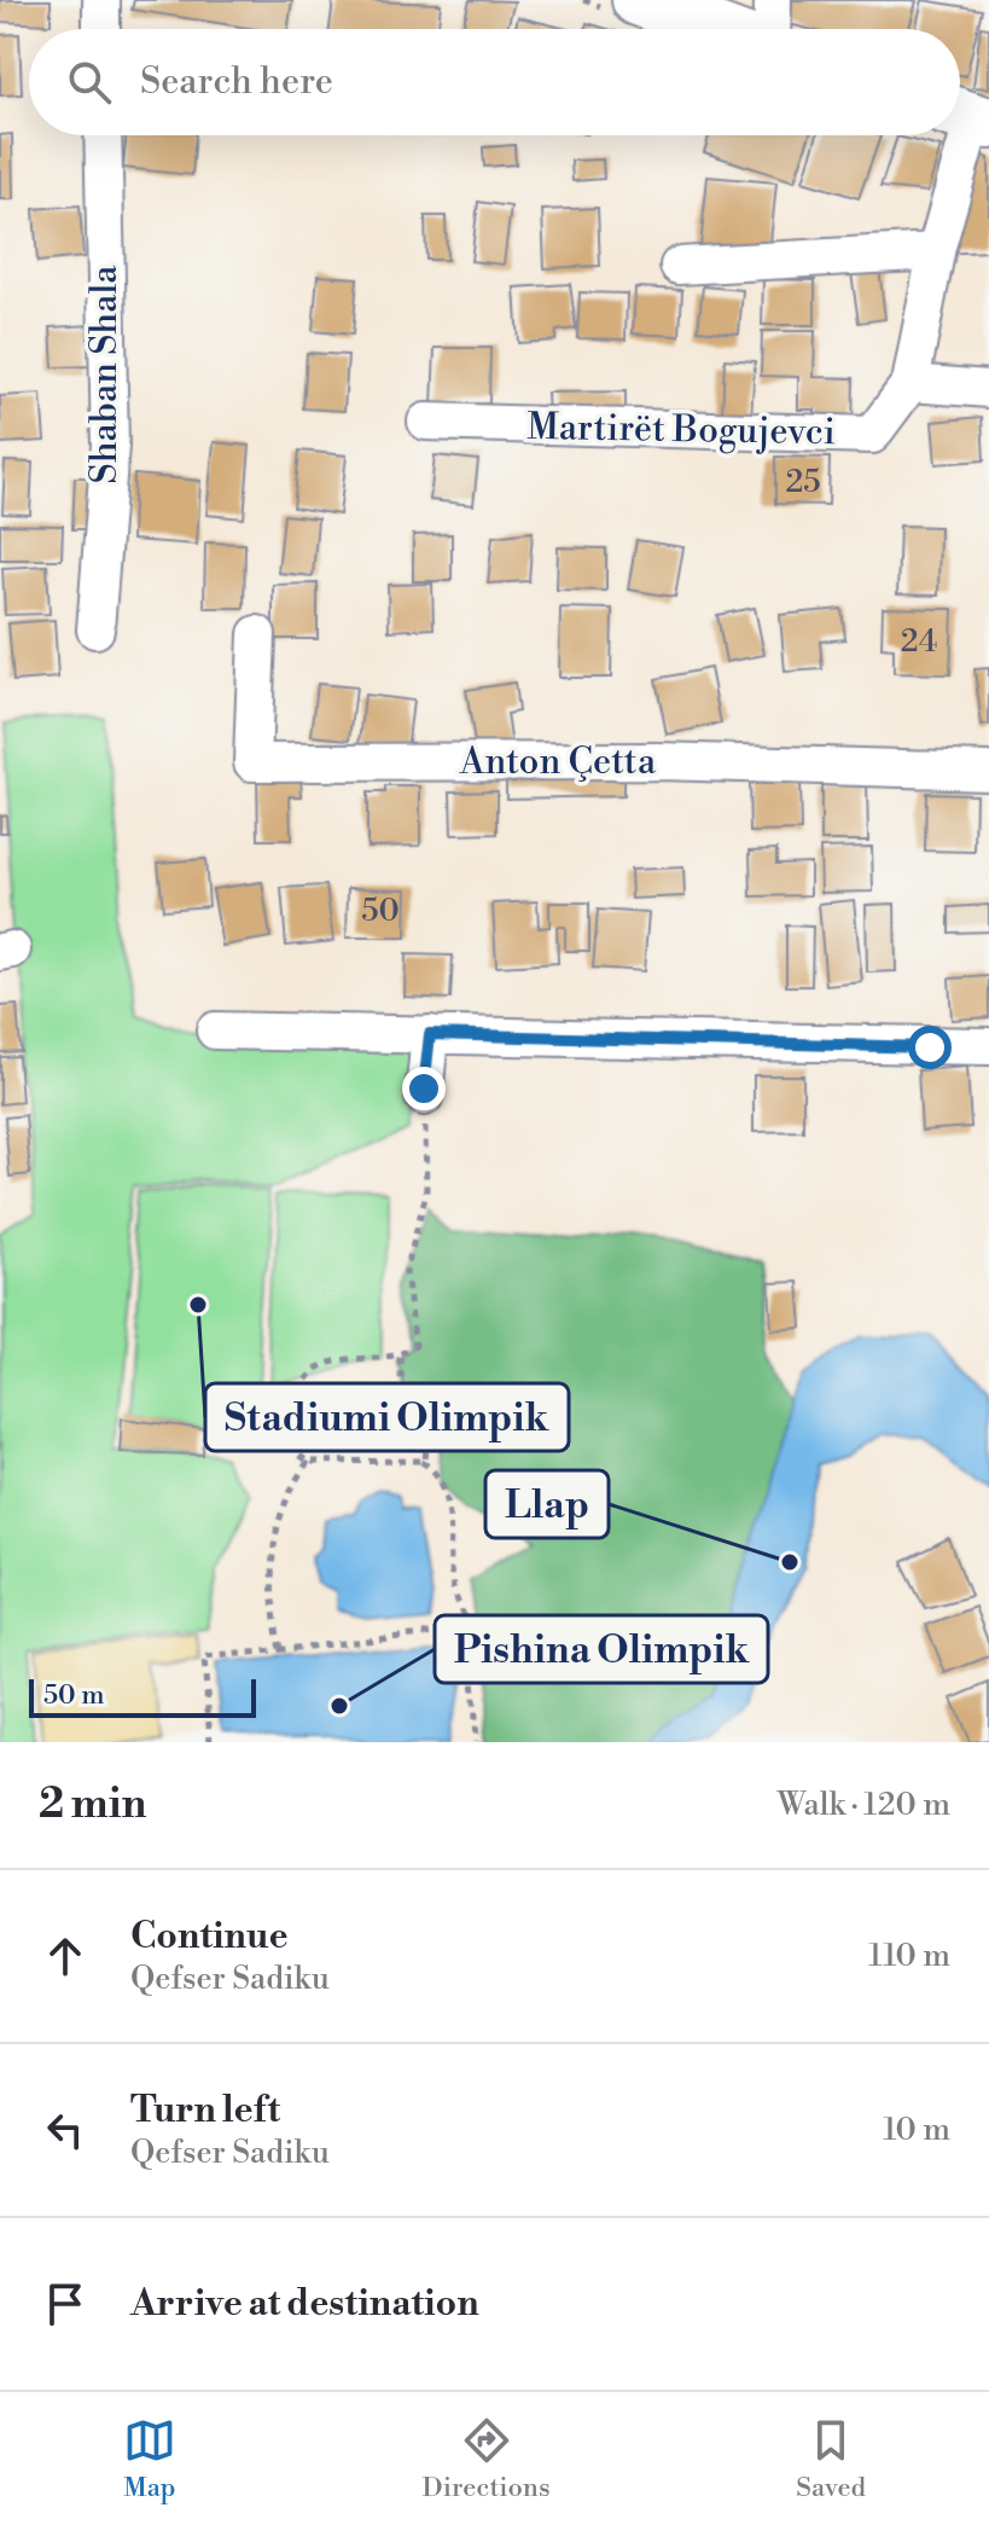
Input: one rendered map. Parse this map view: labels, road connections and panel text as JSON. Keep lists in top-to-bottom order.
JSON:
{
  "streets": {
    "street": ["Shaban Shala", "Martirët Bogujevci", "Anton Çetta"]
  },
  "places": ["Stadiumi Olimpik", "Llap", "Pishina Olimpik"],
  "house_numbers": ["25", "24", "50"],
  "scale_bar": "50 m",
  "page": {
    "search": "Search here",
    "scale": "50 m",
    "heading": ["2 min", "Walk · 120 m"],
    "list": [
      ["Continue", "Qefser Sadiku", "110 m"],
      ["Turn left", "Qefser Sadiku", "10 m"],
      "Arrive at destination"
    ],
    "nav": ["Map", "Directions", "Saved"]
  }
}
